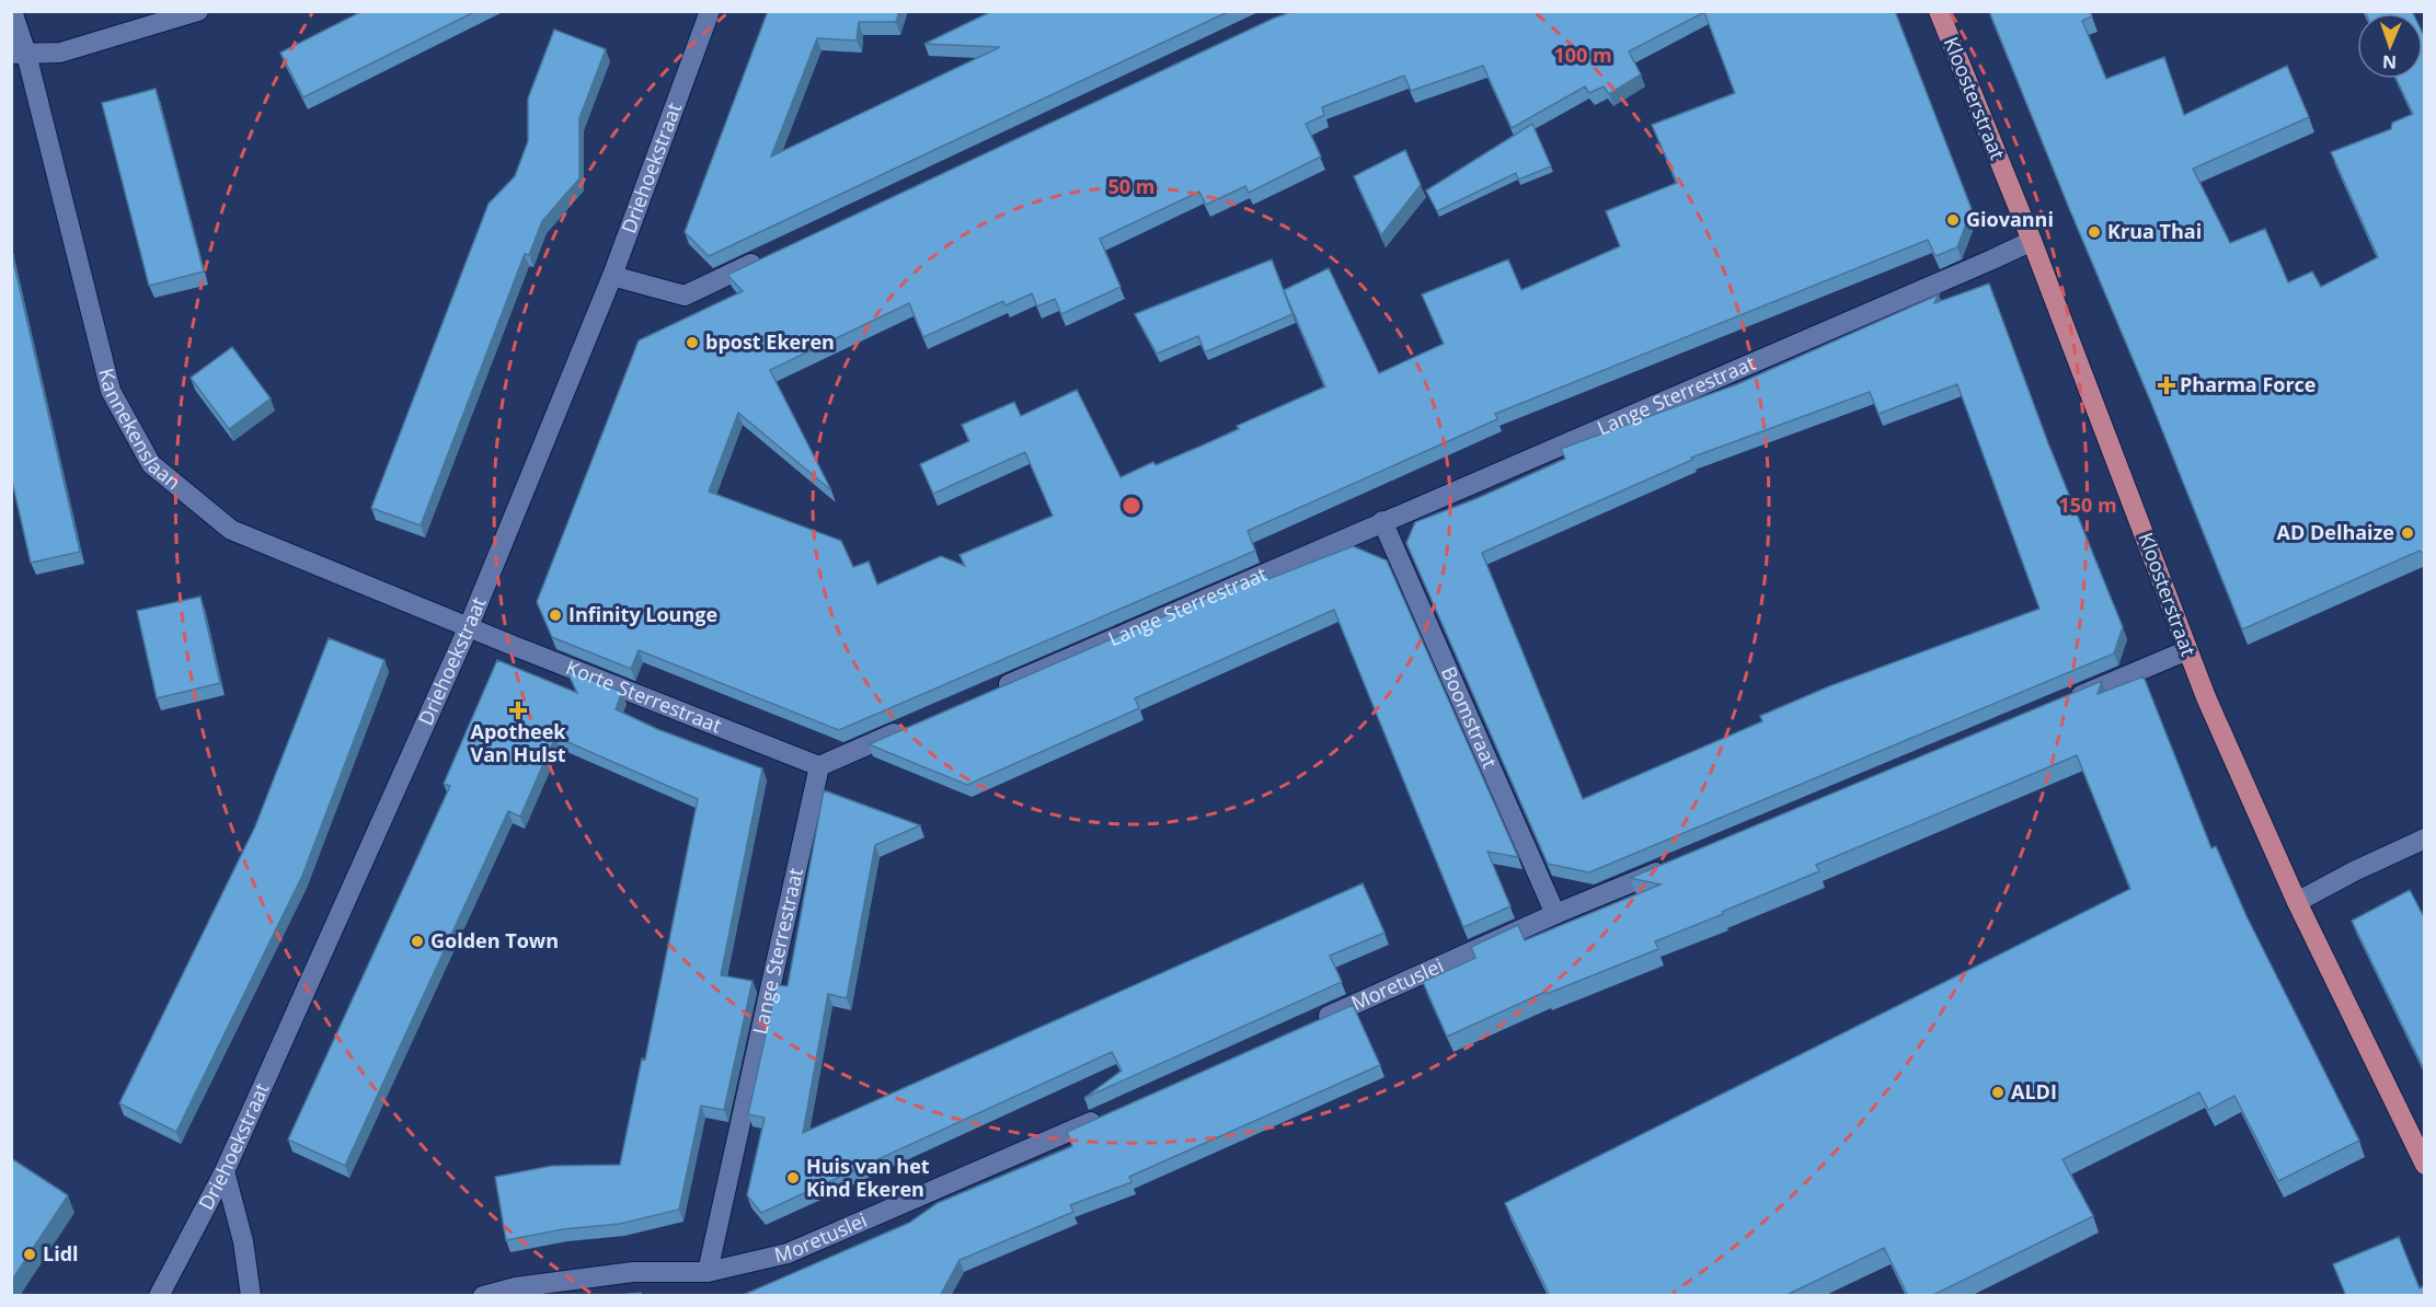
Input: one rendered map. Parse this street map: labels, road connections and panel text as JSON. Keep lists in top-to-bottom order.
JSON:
{
  "streets": {
    "main road": ["Kloosterstraat"],
    "street": [
      "Driehoekstraat",
      "Lange Sterrestraat",
      "Kannekenslaan",
      "Korte Sterrestraat",
      "Boomstraat",
      "Moretuslei"
    ]
  },
  "crossings": [
    ["Kloosterstraat", "Lange Sterrestraat"],
    ["Driehoekstraat", "Kannekenslaan"],
    ["Driehoekstraat", "Korte Sterrestraat"],
    ["Lange Sterrestraat", "Korte Sterrestraat"],
    ["Lange Sterrestraat", "Boomstraat"],
    ["Lange Sterrestraat", "Moretuslei"],
    ["Kannekenslaan", "Korte Sterrestraat"],
    ["Boomstraat", "Moretuslei"]
  ],
  "places": {
    "other": [
      "Giovanni",
      "Krua Thai",
      "bpost Ekeren",
      "AD Delhaize",
      "Infinity Lounge",
      "Golden Town",
      "ALDI",
      "Huis van het Kind Ekeren",
      "Lidl"
    ],
    "health": ["Pharma Force", "Apotheek Van Hulst"]
  },
  "north": "bottom",
  "rings": ["100 m", "50 m", "150 m"]
}
